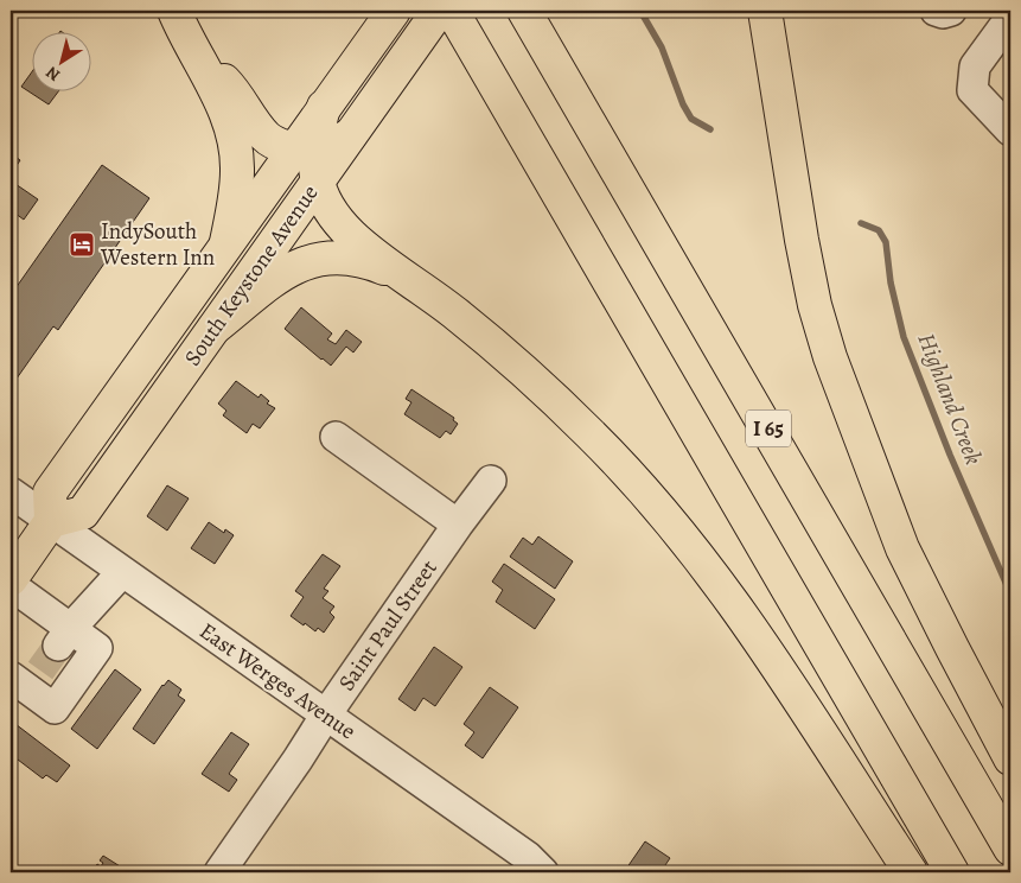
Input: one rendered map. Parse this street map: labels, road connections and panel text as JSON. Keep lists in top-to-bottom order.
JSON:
{
  "streets": {
    "main road": ["South Keystone Avenue", "I 65"],
    "street": ["Saint Paul Street", "East Werges Avenue"]
  },
  "crossings": [
    ["South Keystone Avenue", "East Werges Avenue"],
    ["Saint Paul Street", "East Werges Avenue"]
  ],
  "water": ["Highland Creek"],
  "places": {
    "hotel": ["IndySouth Western Inn"]
  },
  "north": "bottom left"
}
